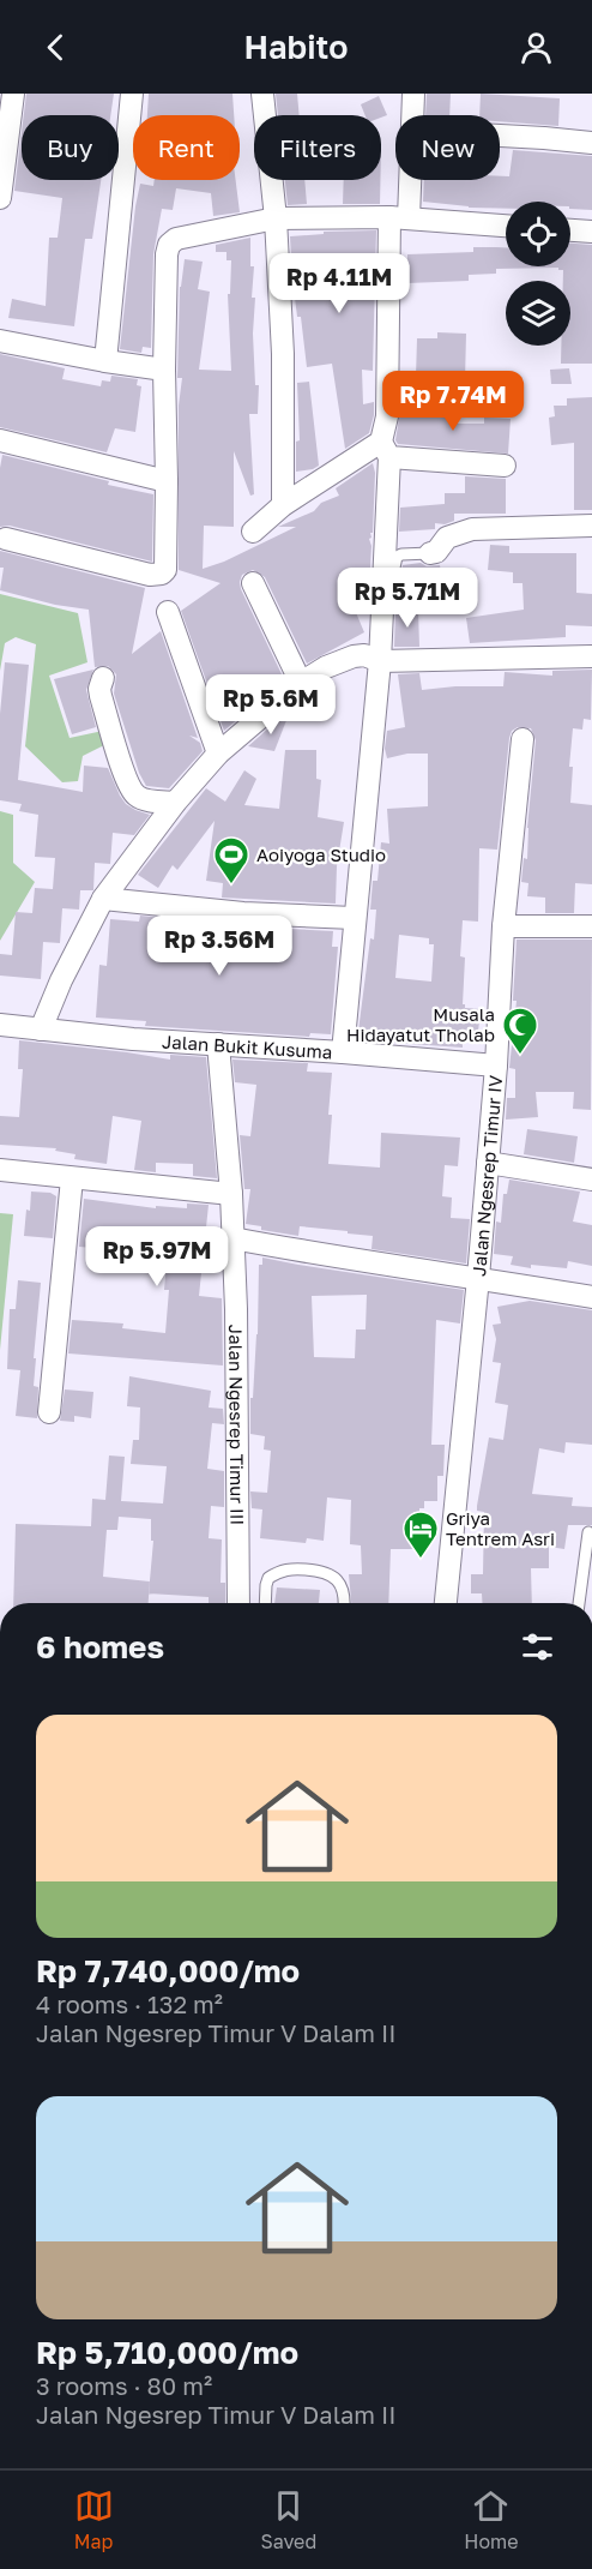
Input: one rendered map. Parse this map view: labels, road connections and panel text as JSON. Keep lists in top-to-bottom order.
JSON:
{
  "streets": {
    "street": ["Jalan Bukit Kusuma", "Jalan Ngesrep Timur IV", "Jalan Ngesrep Timur III"]
  },
  "crossings": [
    ["Jalan Bukit Kusuma", "Jalan Ngesrep Timur IV"],
    ["Jalan Bukit Kusuma", "Jalan Ngesrep Timur III"]
  ],
  "places": {
    "sports": ["Aoiyoga Studio"],
    "mosque": ["Musala Hidayatut Tholab"],
    "hotel": ["Griya Tentrem Asri"]
  },
  "page": {
    "header": "Habito",
    "chip": [
      "Buy",
      "Rent",
      "Filters",
      "New"
    ],
    "price": [
      "Rp 4.11M",
      "Rp 7.74M",
      "Rp 5.71M",
      "Rp 5.6M",
      "Rp 3.56M",
      "Rp 5.97M"
    ],
    "heading": "6 homes",
    "list": [
      {
        "name": "Rp 7,740,000/mo",
        "note": "4 rooms · 132 m² · Jalan Ngesrep Timur V Dalam II"
      },
      {
        "name": "Rp 5,710,000/mo",
        "note": "3 rooms · 80 m² · Jalan Ngesrep Timur V Dalam II"
      }
    ],
    "tabs": ["Map", "Saved", "Home"]
  }
}
